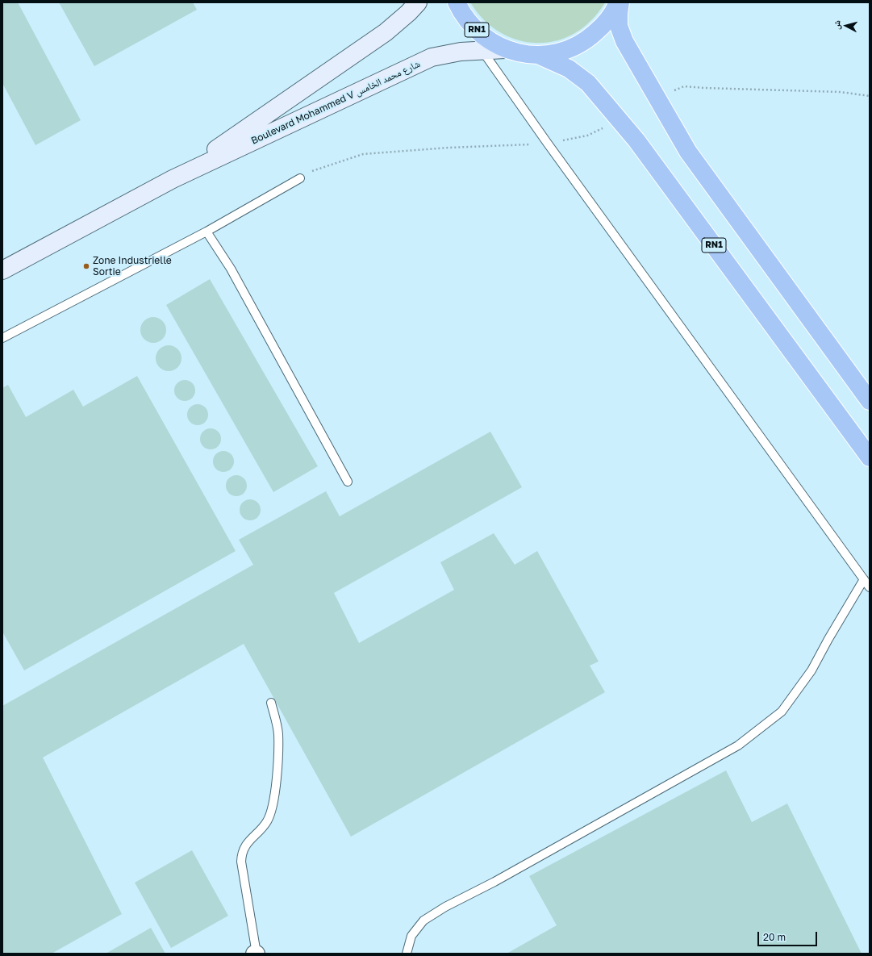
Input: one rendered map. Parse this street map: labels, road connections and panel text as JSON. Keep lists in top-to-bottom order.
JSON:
{
  "streets": {
    "highway": ["RN1"],
    "main road": ["Boulevard Mohammed V شارع محمد الخامس"]
  },
  "crossings": [
    ["RN1", "Boulevard Mohammed V شارع محمد الخامس"]
  ],
  "places": ["Zone Industrielle Sortie"],
  "scale_bar": "20 m",
  "north": "left"
}
